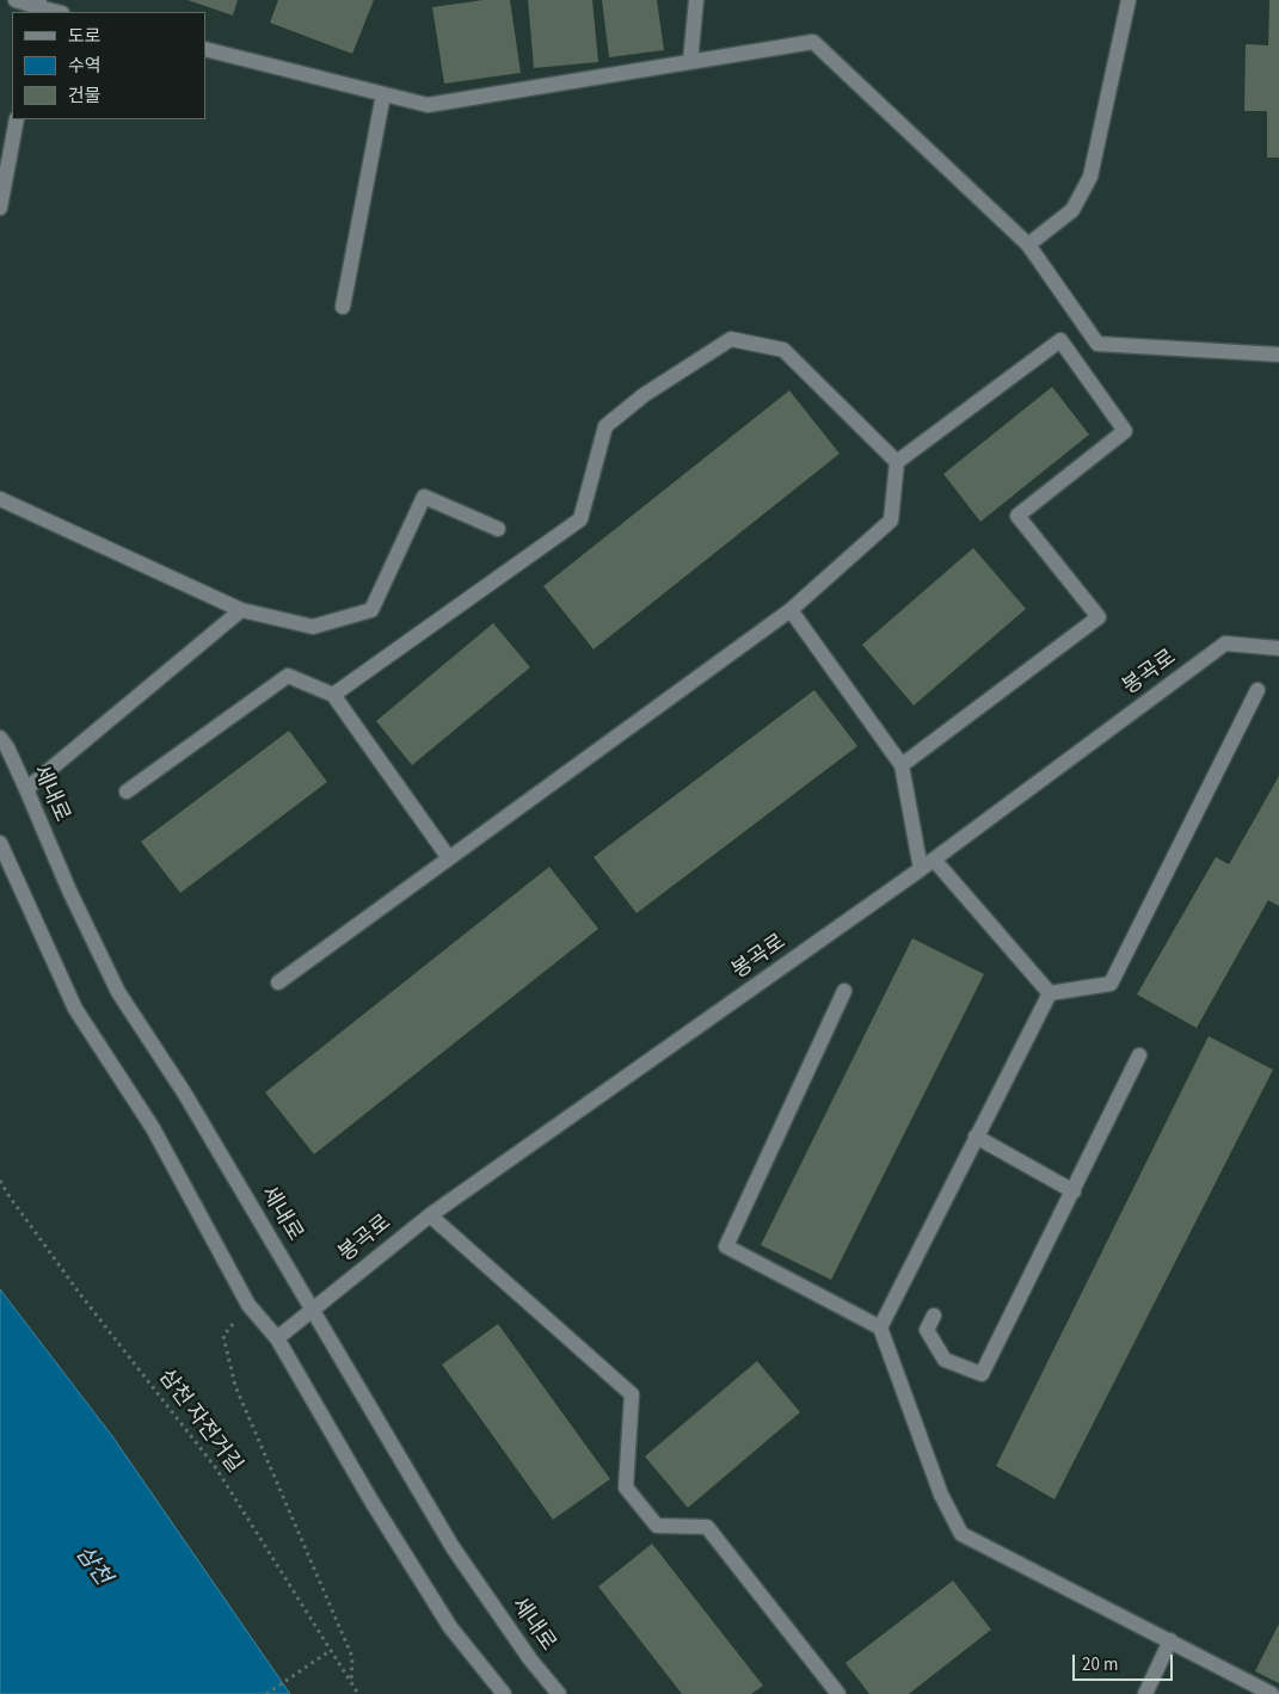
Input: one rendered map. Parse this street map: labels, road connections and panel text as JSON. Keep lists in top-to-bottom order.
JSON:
{
  "streets": {
    "street": ["봉곡로", "세내로"],
    "path": ["삼천 자전거길"]
  },
  "crossings": [
    ["봉곡로", "세내로"]
  ],
  "water": ["삼천"],
  "legend": ["도로", "수역", "건물"],
  "scale_bar": "20 m"
}
